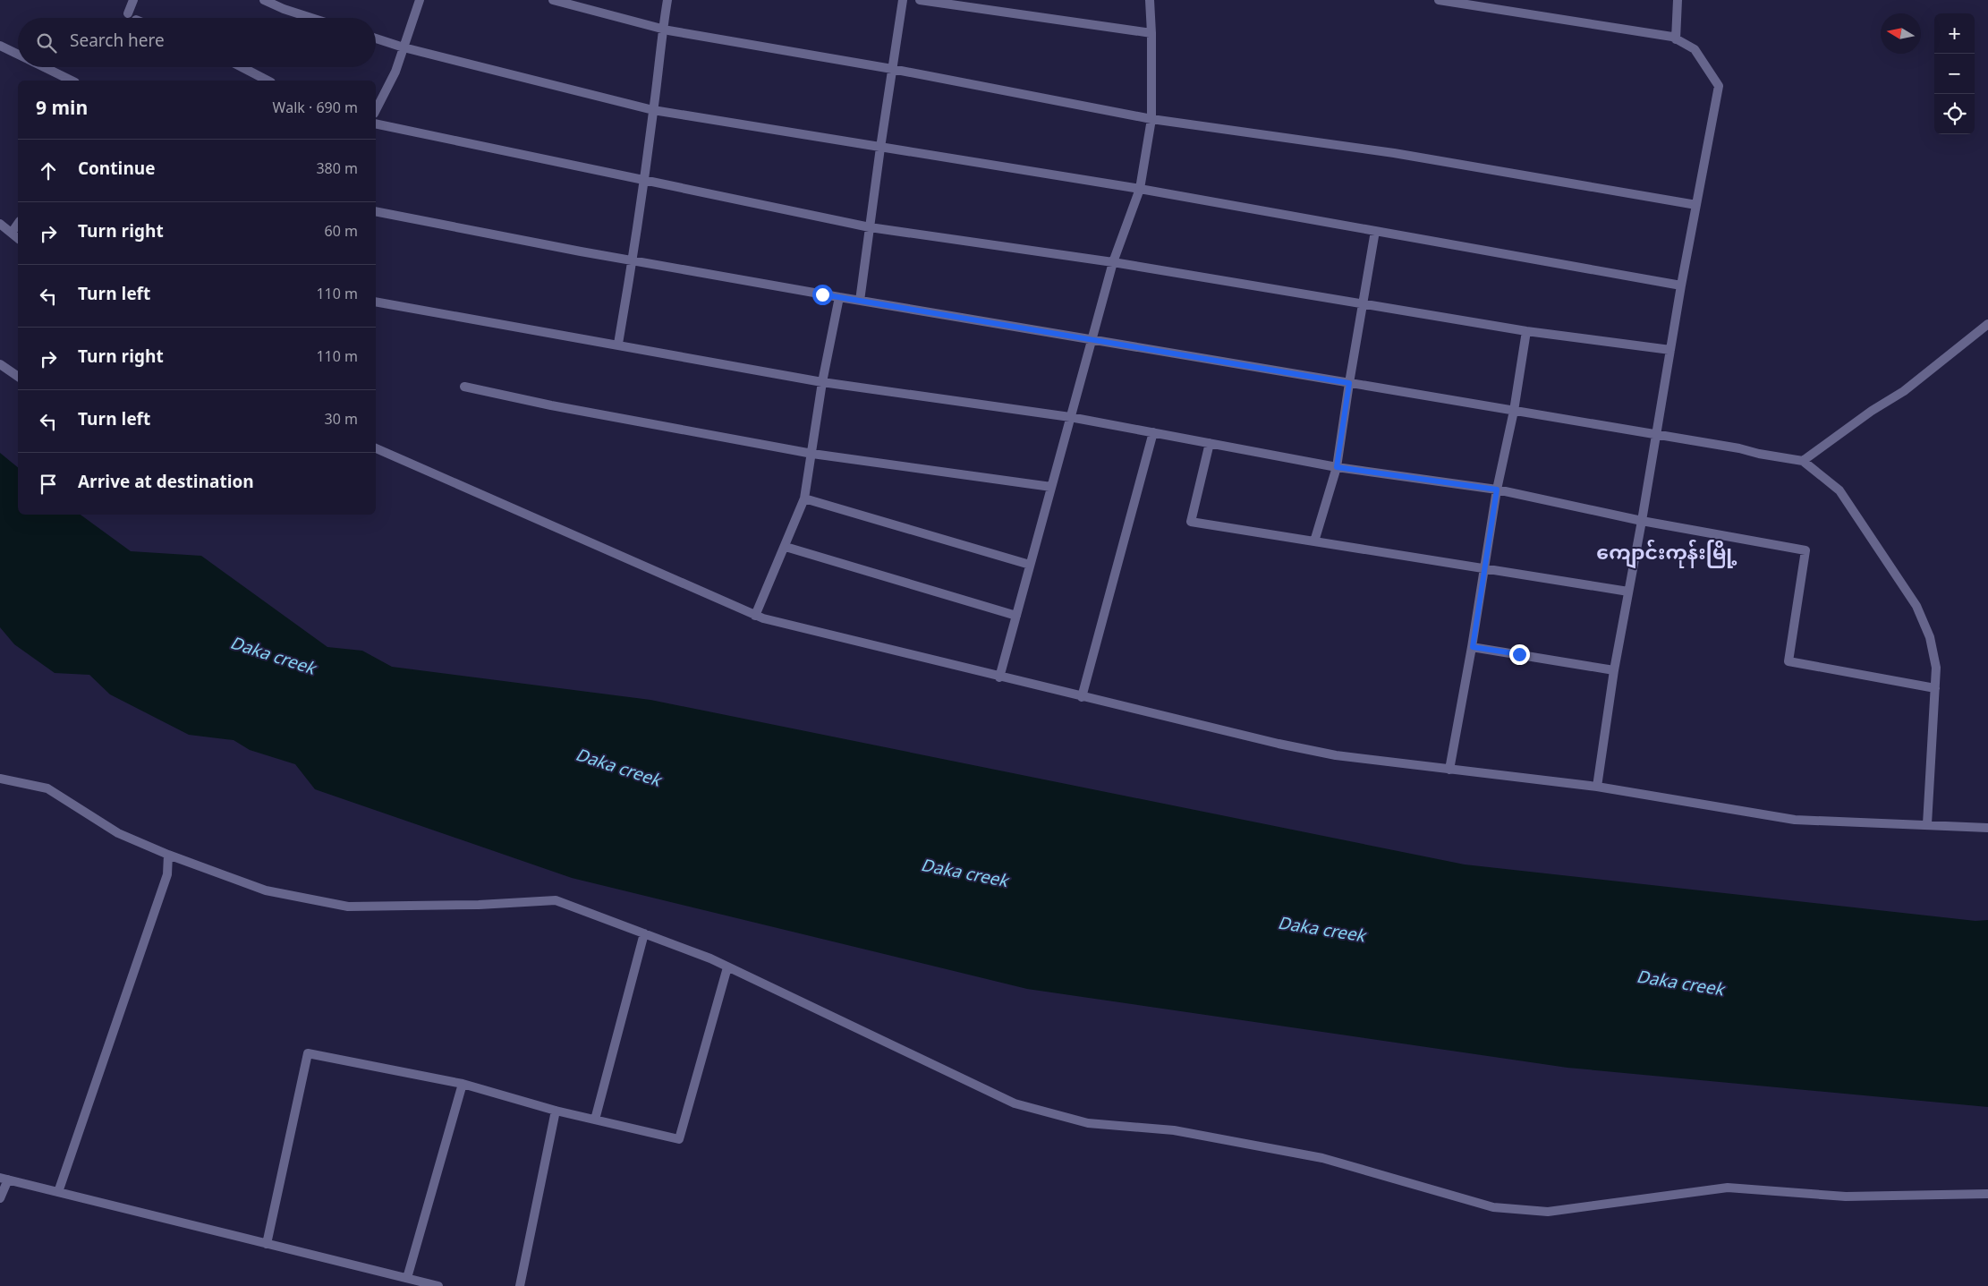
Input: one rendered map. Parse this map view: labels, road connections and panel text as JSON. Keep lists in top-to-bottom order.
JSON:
{
  "districts": ["ကျောင်းကုန်းမြို့"],
  "water": ["Daka creek"],
  "north": "left",
  "page": {
    "map_buttons": ["+", "−"],
    "search": "Search here",
    "heading": ["9 min", "Walk · 690 m"],
    "list": [
      ["Continue", "380 m"],
      ["Turn right", "60 m"],
      ["Turn left", "110 m"],
      ["Turn right", "110 m"],
      ["Turn left", "30 m"],
      "Arrive at destination"
    ]
  }
}
